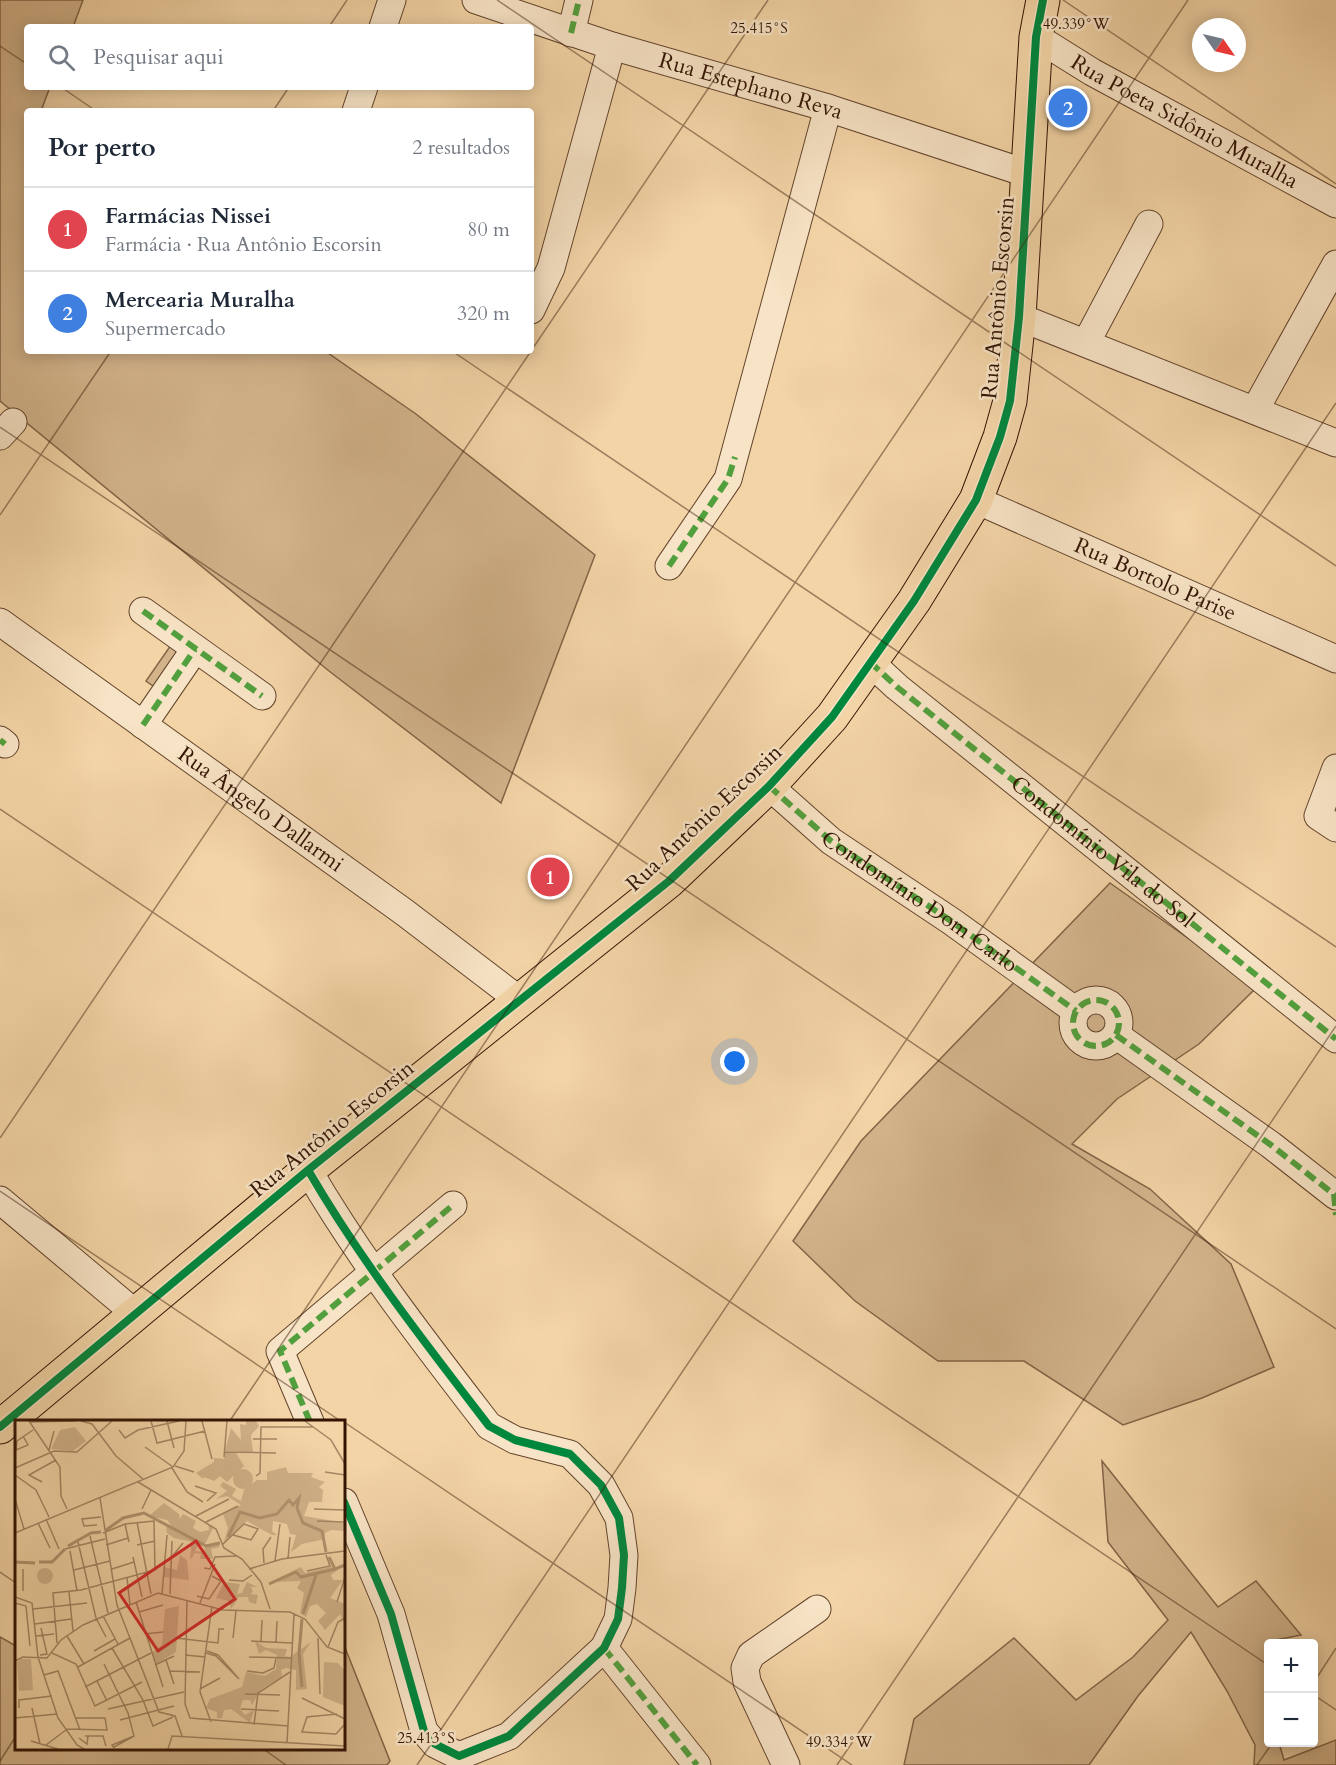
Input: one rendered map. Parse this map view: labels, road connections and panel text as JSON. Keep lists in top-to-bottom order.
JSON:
{
  "streets": {
    "main road": ["Rua Antônio Escorsin"],
    "street": [
      "Rua Estephano Reva",
      "Rua Poeta Sidônio Muralha",
      "Rua Bortolo Parise",
      "Rua Ângelo Dallarmi",
      "Condomínio Vila do Sol",
      "Condomínio Dom Carlo"
    ]
  },
  "crossings": [
    ["Rua Estephano Reva", "Rua Antônio Escorsin"],
    ["Rua Poeta Sidônio Muralha", "Rua Antônio Escorsin"],
    ["Rua Antônio Escorsin", "Rua Bortolo Parise"],
    ["Rua Antônio Escorsin", "Rua Ângelo Dallarmi"],
    ["Rua Antônio Escorsin", "Condomínio Vila do Sol"],
    ["Rua Antônio Escorsin", "Condomínio Dom Carlo"]
  ],
  "north": "bottom right",
  "page": {
    "search": "Pesquisar aqui",
    "pins": ["2", "1"],
    "heading": ["Por perto", "2 resultados"],
    "list": [
      {
        "mark": "1",
        "name": "Farmácias Nissei",
        "note": "Farmácia · Rua Antônio Escorsin",
        "value": "80 m"
      },
      {
        "mark": "2",
        "name": "Mercearia Muralha",
        "note": "Supermercado",
        "value": "320 m"
      }
    ],
    "map_buttons": ["+", "−"]
  },
  "coordinates": [
    "49.339°W",
    "25.415°S",
    "25.413°S",
    "49.334°W"
  ]
}
